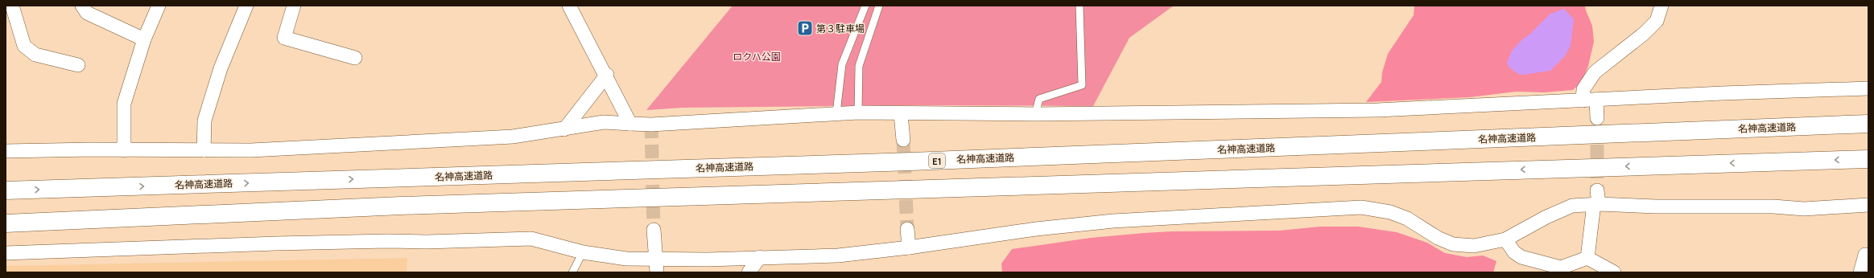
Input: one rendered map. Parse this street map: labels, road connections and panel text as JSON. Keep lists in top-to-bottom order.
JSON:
{
  "streets": {
    "highway": ["名神高速道路", "E1"]
  },
  "parks": ["ロクハ公園"],
  "places": {
    "parking": ["第３駐車場"]
  }
}
